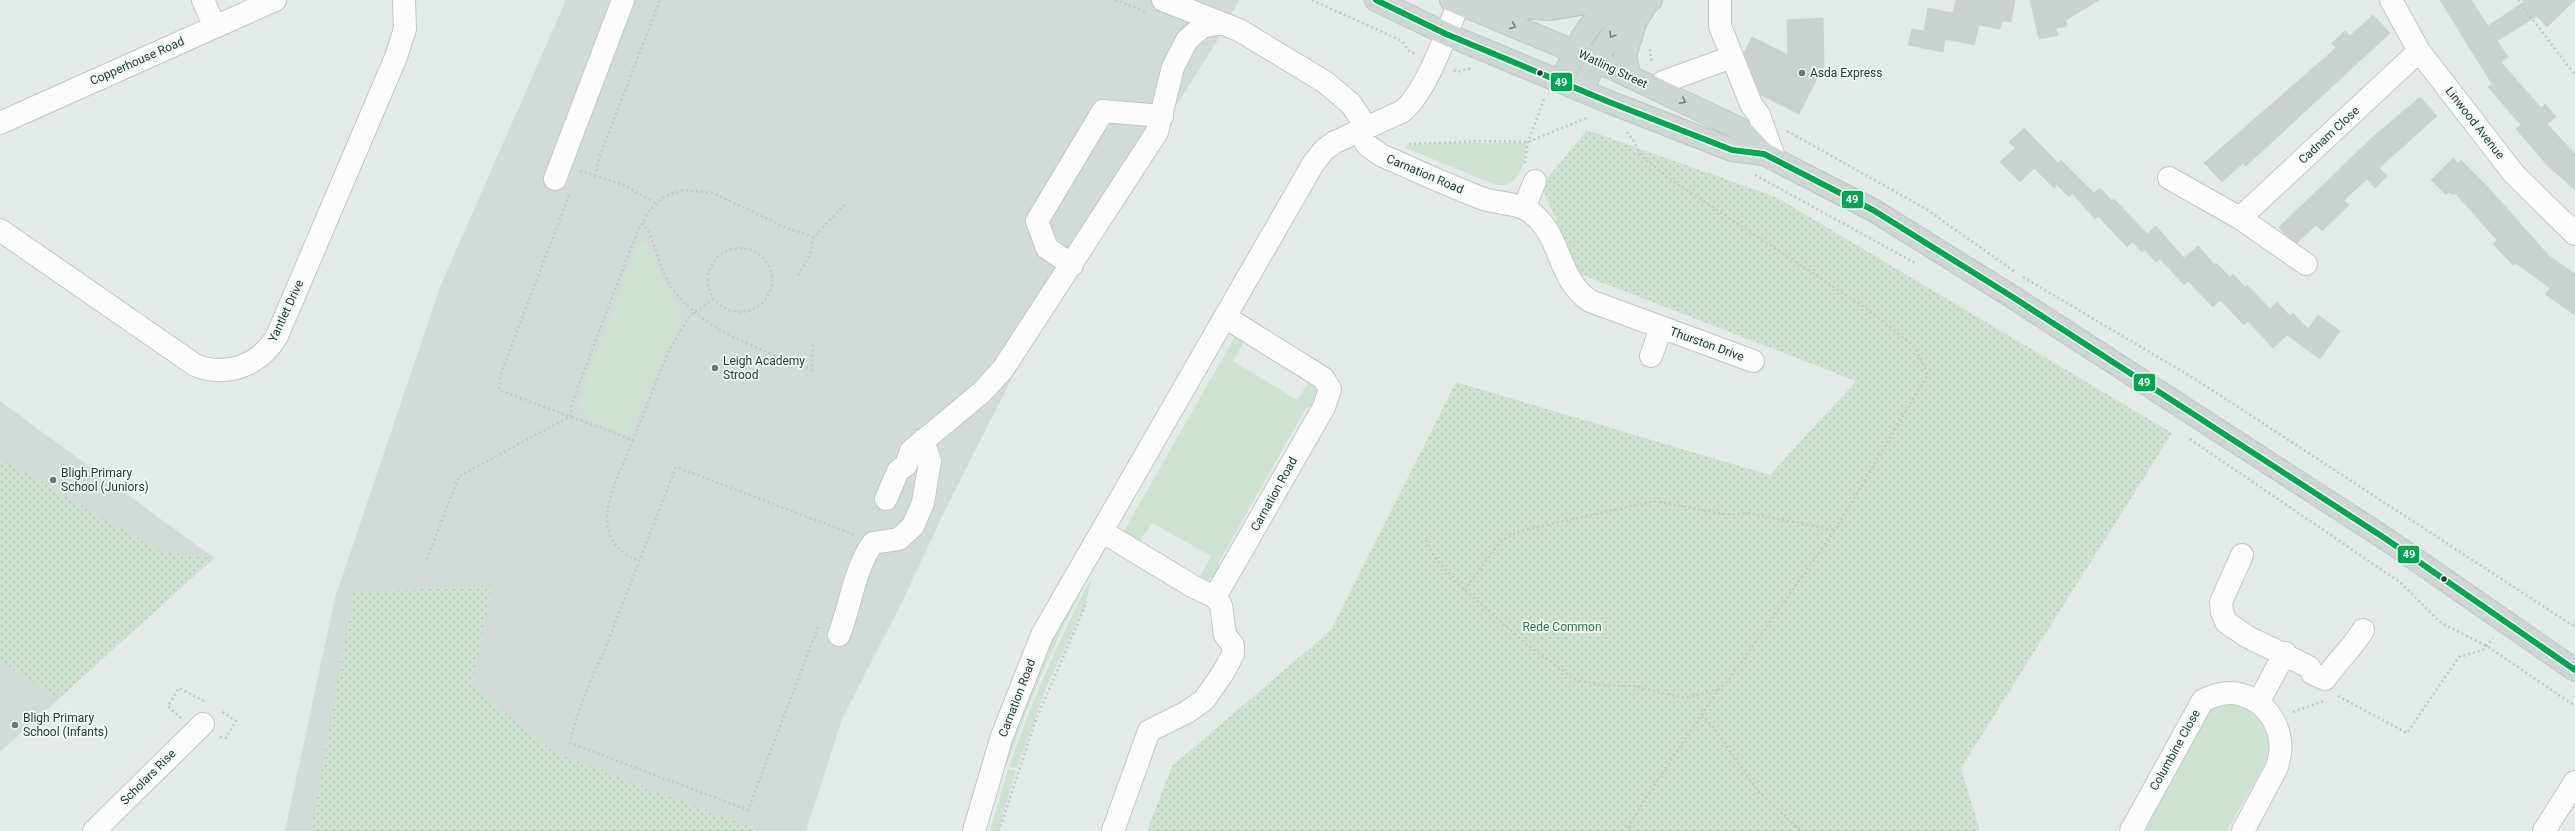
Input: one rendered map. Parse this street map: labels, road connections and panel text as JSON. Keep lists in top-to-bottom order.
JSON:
{
  "streets": {
    "main road": ["Watling Street"],
    "street": [
      "Copperhouse Road",
      "Linwood Avenue",
      "Cadnam Close",
      "Carnation Road",
      "Yantlet Drive",
      "Thurston Drive",
      "Columbine Close",
      "Scholars Rise"
    ]
  },
  "crossings": [
    ["Watling Street", "Carnation Road"],
    ["Linwood Avenue", "Cadnam Close"],
    ["Carnation Road", "Thurston Drive"]
  ],
  "parks": ["Rede Common"],
  "places": [
    "Asda Express",
    "Leigh Academy Strood",
    "Bligh Primary School (Juniors)",
    "Bligh Primary School (Infants)"
  ],
  "lines": ["transit line 49"]
}
